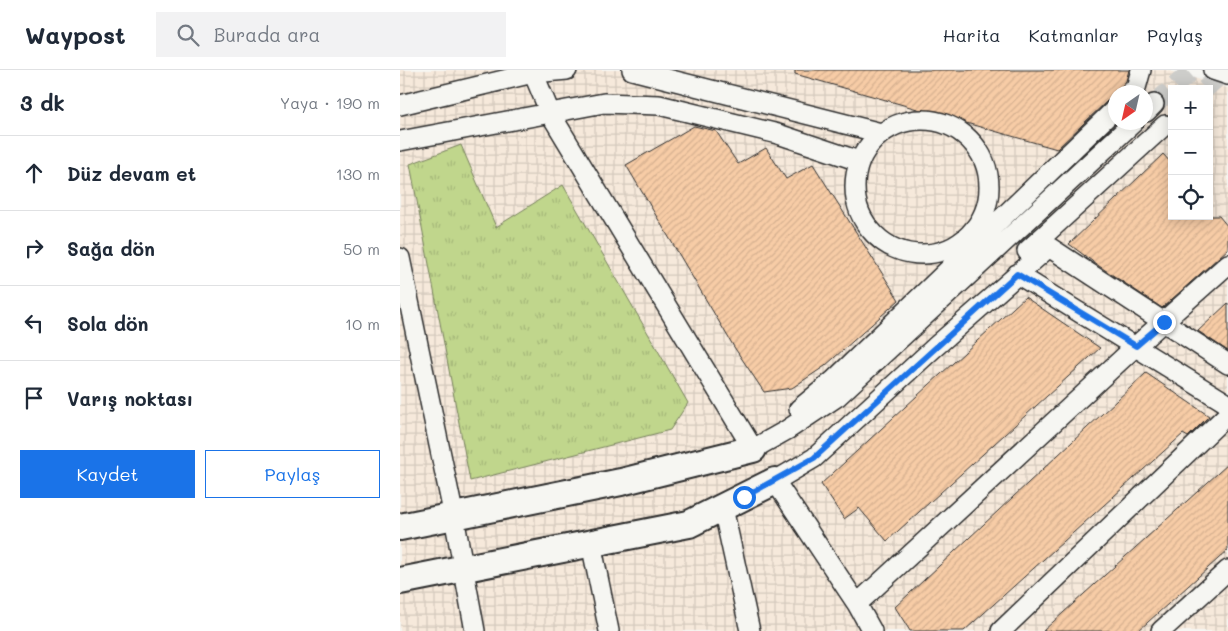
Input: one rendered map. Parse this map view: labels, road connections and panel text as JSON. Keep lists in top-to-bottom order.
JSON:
{
  "north": "bottom left",
  "page": {
    "header": "Waypost",
    "search": "Burada ara",
    "nav": ["Harita", "Katmanlar", "Paylaş"],
    "heading": ["3 dk", "Yaya · 190 m"],
    "map_buttons": ["+", "−"],
    "list": [
      ["Düz devam et", "130 m"],
      ["Sağa dön", "50 m"],
      ["Sola dön", "10 m"],
      "Varış noktası"
    ],
    "buttons": ["Kaydet", "Paylaş"]
  }
}
